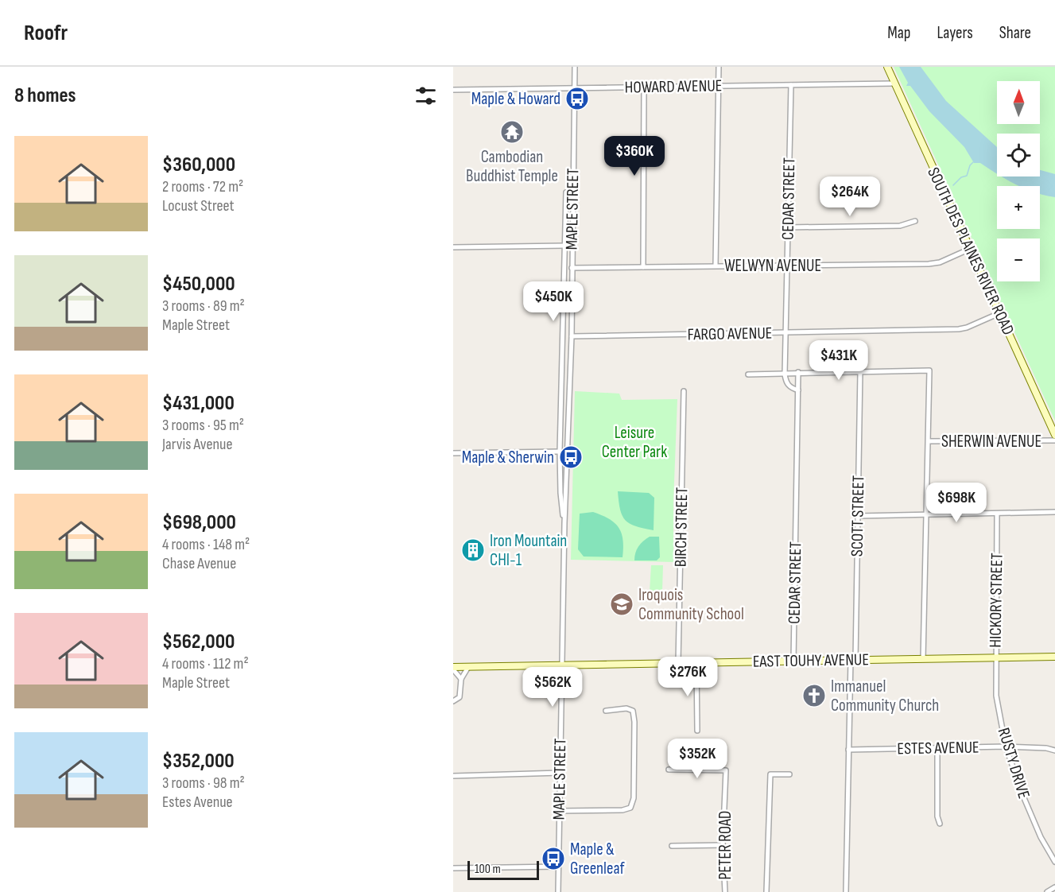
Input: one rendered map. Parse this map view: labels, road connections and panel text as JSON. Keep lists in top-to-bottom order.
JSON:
{
  "streets": {
    "main road": ["SOUTH DES PLAINES RIVER ROAD", "EAST TOUHY AVENUE"],
    "street": [
      "HOWARD AVENUE",
      "CEDAR STREET",
      "MAPLE STREET",
      "WELWYN AVENUE",
      "FARGO AVENUE",
      "SHERWIN AVENUE",
      "SCOTT STREET",
      "BIRCH STREET",
      "HICKORY STREET",
      "ESTES AVENUE",
      "RUSTY DRIVE",
      "PETER ROAD"
    ]
  },
  "crossings": [
    ["HOWARD AVENUE", "CEDAR STREET"],
    ["HOWARD AVENUE", "MAPLE STREET"],
    ["HOWARD AVENUE", "SOUTH DES PLAINES RIVER ROAD"],
    ["CEDAR STREET", "WELWYN AVENUE"],
    ["CEDAR STREET", "FARGO AVENUE"],
    ["CEDAR STREET", "EAST TOUHY AVENUE"],
    ["MAPLE STREET", "WELWYN AVENUE"],
    ["MAPLE STREET", "FARGO AVENUE"],
    ["MAPLE STREET", "EAST TOUHY AVENUE"],
    ["SOUTH DES PLAINES RIVER ROAD", "WELWYN AVENUE"],
    ["SOUTH DES PLAINES RIVER ROAD", "FARGO AVENUE"],
    ["SCOTT STREET", "EAST TOUHY AVENUE"],
    ["SCOTT STREET", "ESTES AVENUE"],
    ["BIRCH STREET", "EAST TOUHY AVENUE"],
    ["HICKORY STREET", "EAST TOUHY AVENUE"],
    ["HICKORY STREET", "RUSTY DRIVE"],
    ["EAST TOUHY AVENUE", "RUSTY DRIVE"],
    ["ESTES AVENUE", "RUSTY DRIVE"]
  ],
  "parks": ["Leisure Center Park"],
  "places": {
    "bus stop": ["Maple & Howard", "Maple & Sherwin", "Maple & Greenleaf"],
    "temple": ["Cambodian Buddhist Temple"],
    "building": ["Iron Mountain CHI-1"],
    "school or university": ["Iroquois Community School"],
    "church": ["Immanuel Community Church"]
  },
  "scale_bar": "100 m",
  "north": "top",
  "page": {
    "header": "Roofr",
    "nav": ["Map", "Layers", "Share"],
    "heading": "8 homes",
    "map_buttons": ["+", "−"],
    "list": [
      {
        "name": "$360,000",
        "note": "2 rooms · 72 m² · Locust Street"
      },
      {
        "name": "$450,000",
        "note": "3 rooms · 89 m² · Maple Street"
      },
      {
        "name": "$431,000",
        "note": "3 rooms · 95 m² · Jarvis Avenue"
      },
      {
        "name": "$698,000",
        "note": "4 rooms · 148 m² · Chase Avenue"
      },
      {
        "name": "$562,000",
        "note": "4 rooms · 112 m² · Maple Street"
      },
      {
        "name": "$352,000",
        "note": "3 rooms · 98 m² · Estes Avenue"
      }
    ],
    "price": [
      "$360K",
      "$264K",
      "$450K",
      "$431K",
      "$698K",
      "$276K",
      "$562K",
      "$352K"
    ],
    "scale": "100 m"
  }
}
